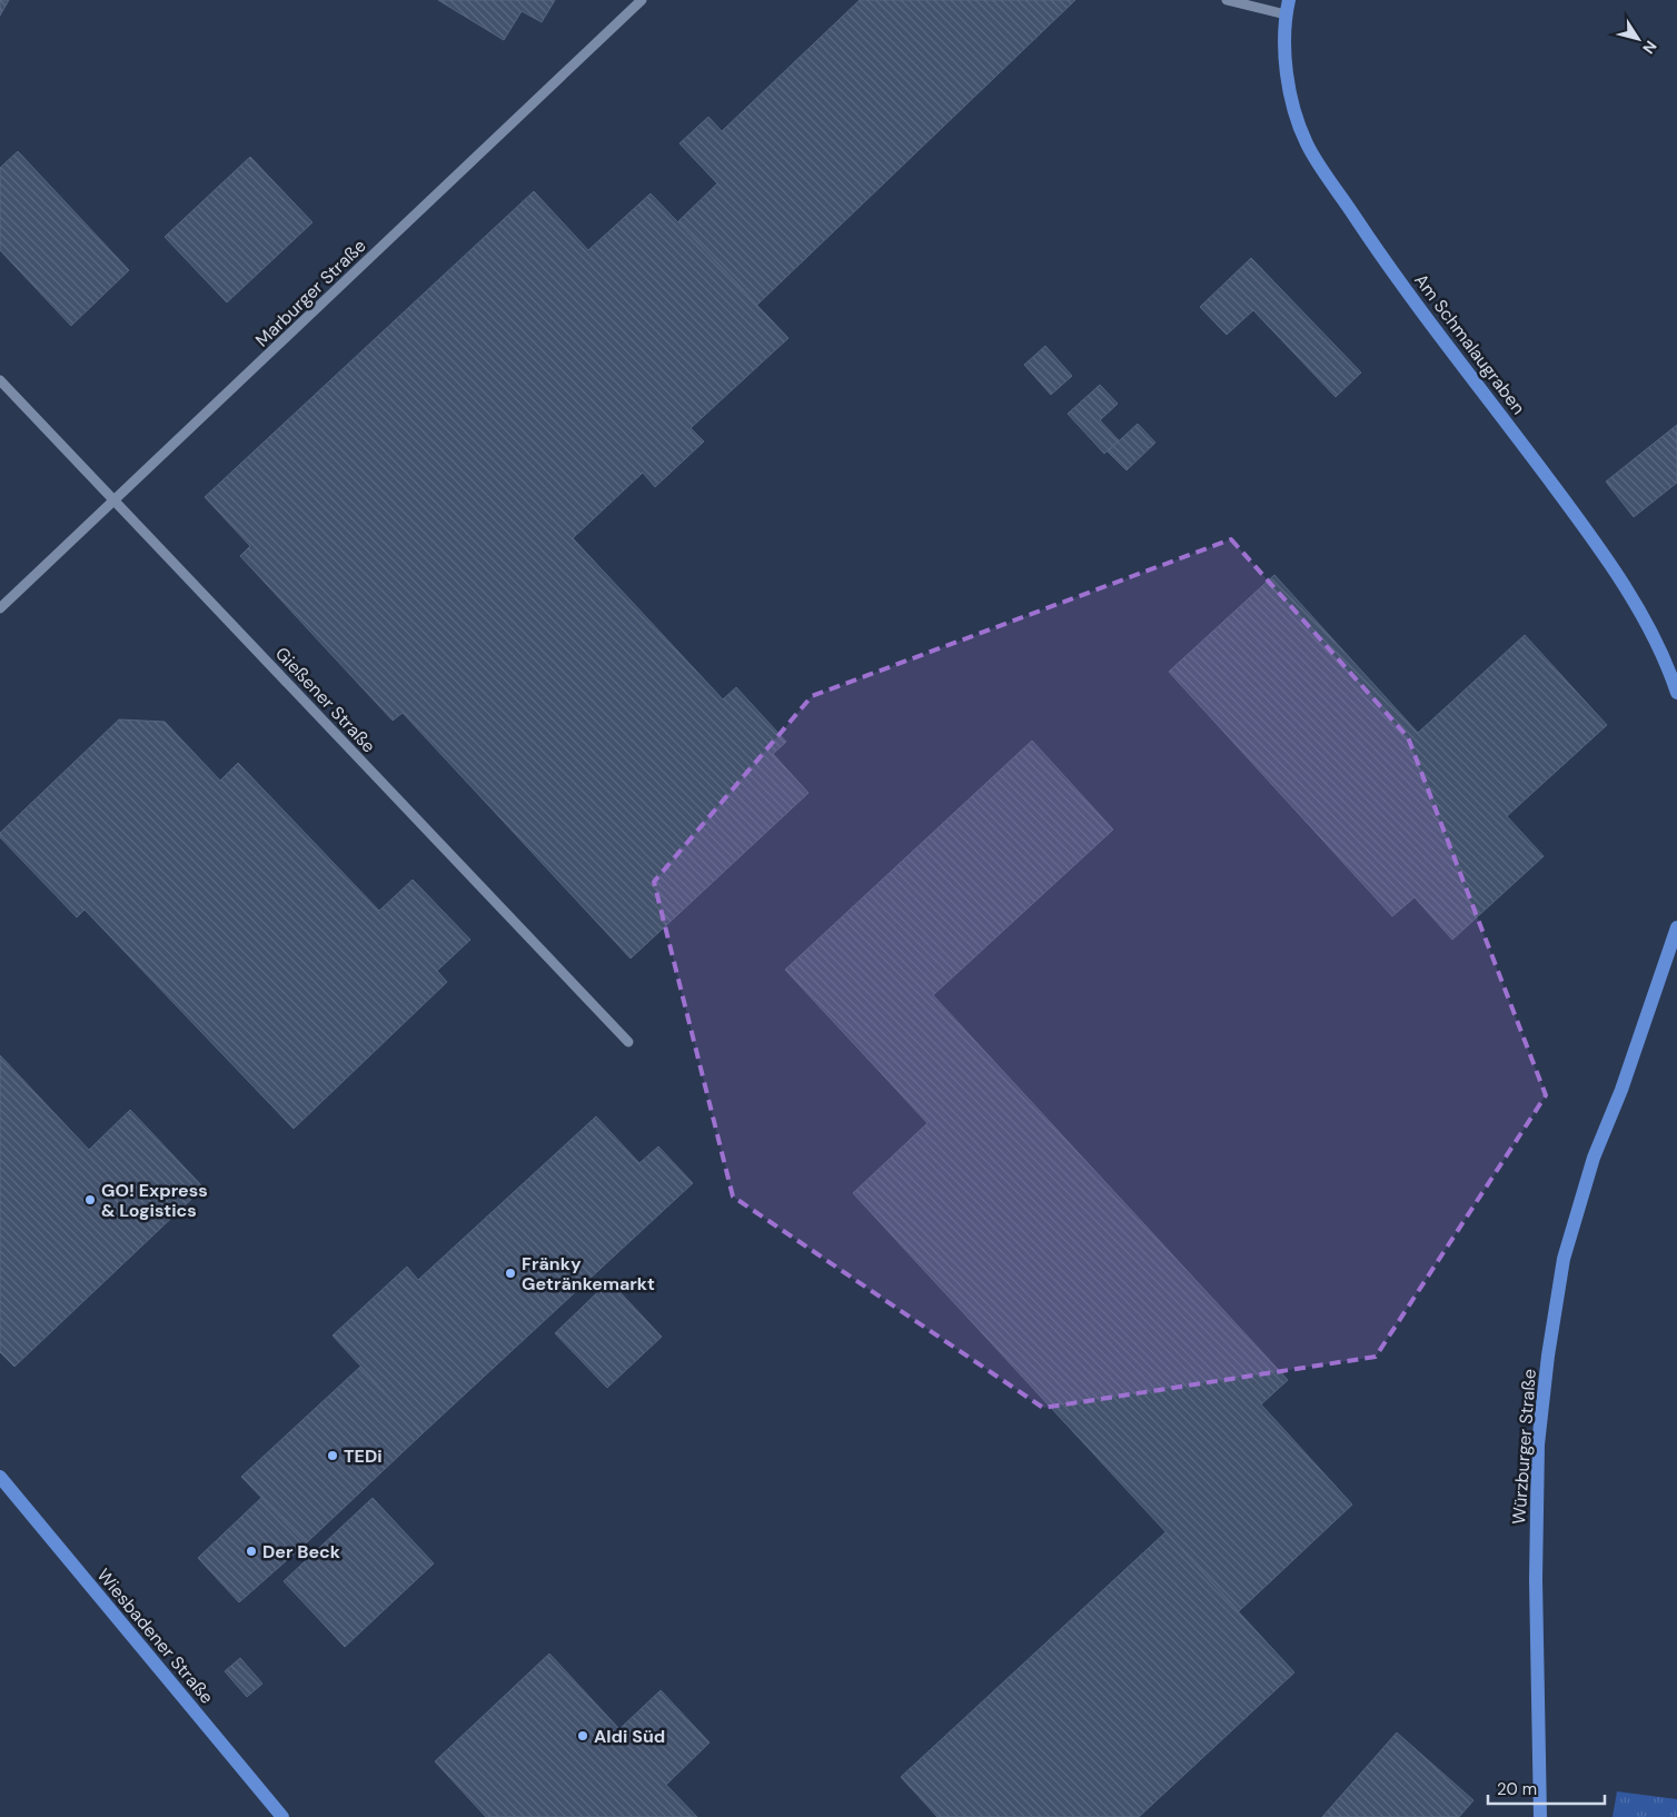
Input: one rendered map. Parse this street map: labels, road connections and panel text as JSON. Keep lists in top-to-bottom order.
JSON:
{
  "streets": {
    "main road": ["Am Schmalaugraben", "Würzburger Straße", "Wiesbadener Straße"],
    "street": ["Marburger Straße", "Gießener Straße"]
  },
  "crossings": [
    ["Marburger Straße", "Gießener Straße"]
  ],
  "places": [
    "GO! Express & Logistics",
    "Fränky Getränkemarkt",
    "TEDi",
    "Der Beck",
    "Aldi Süd"
  ],
  "scale_bar": "20 m",
  "north": "bottom right"
}
